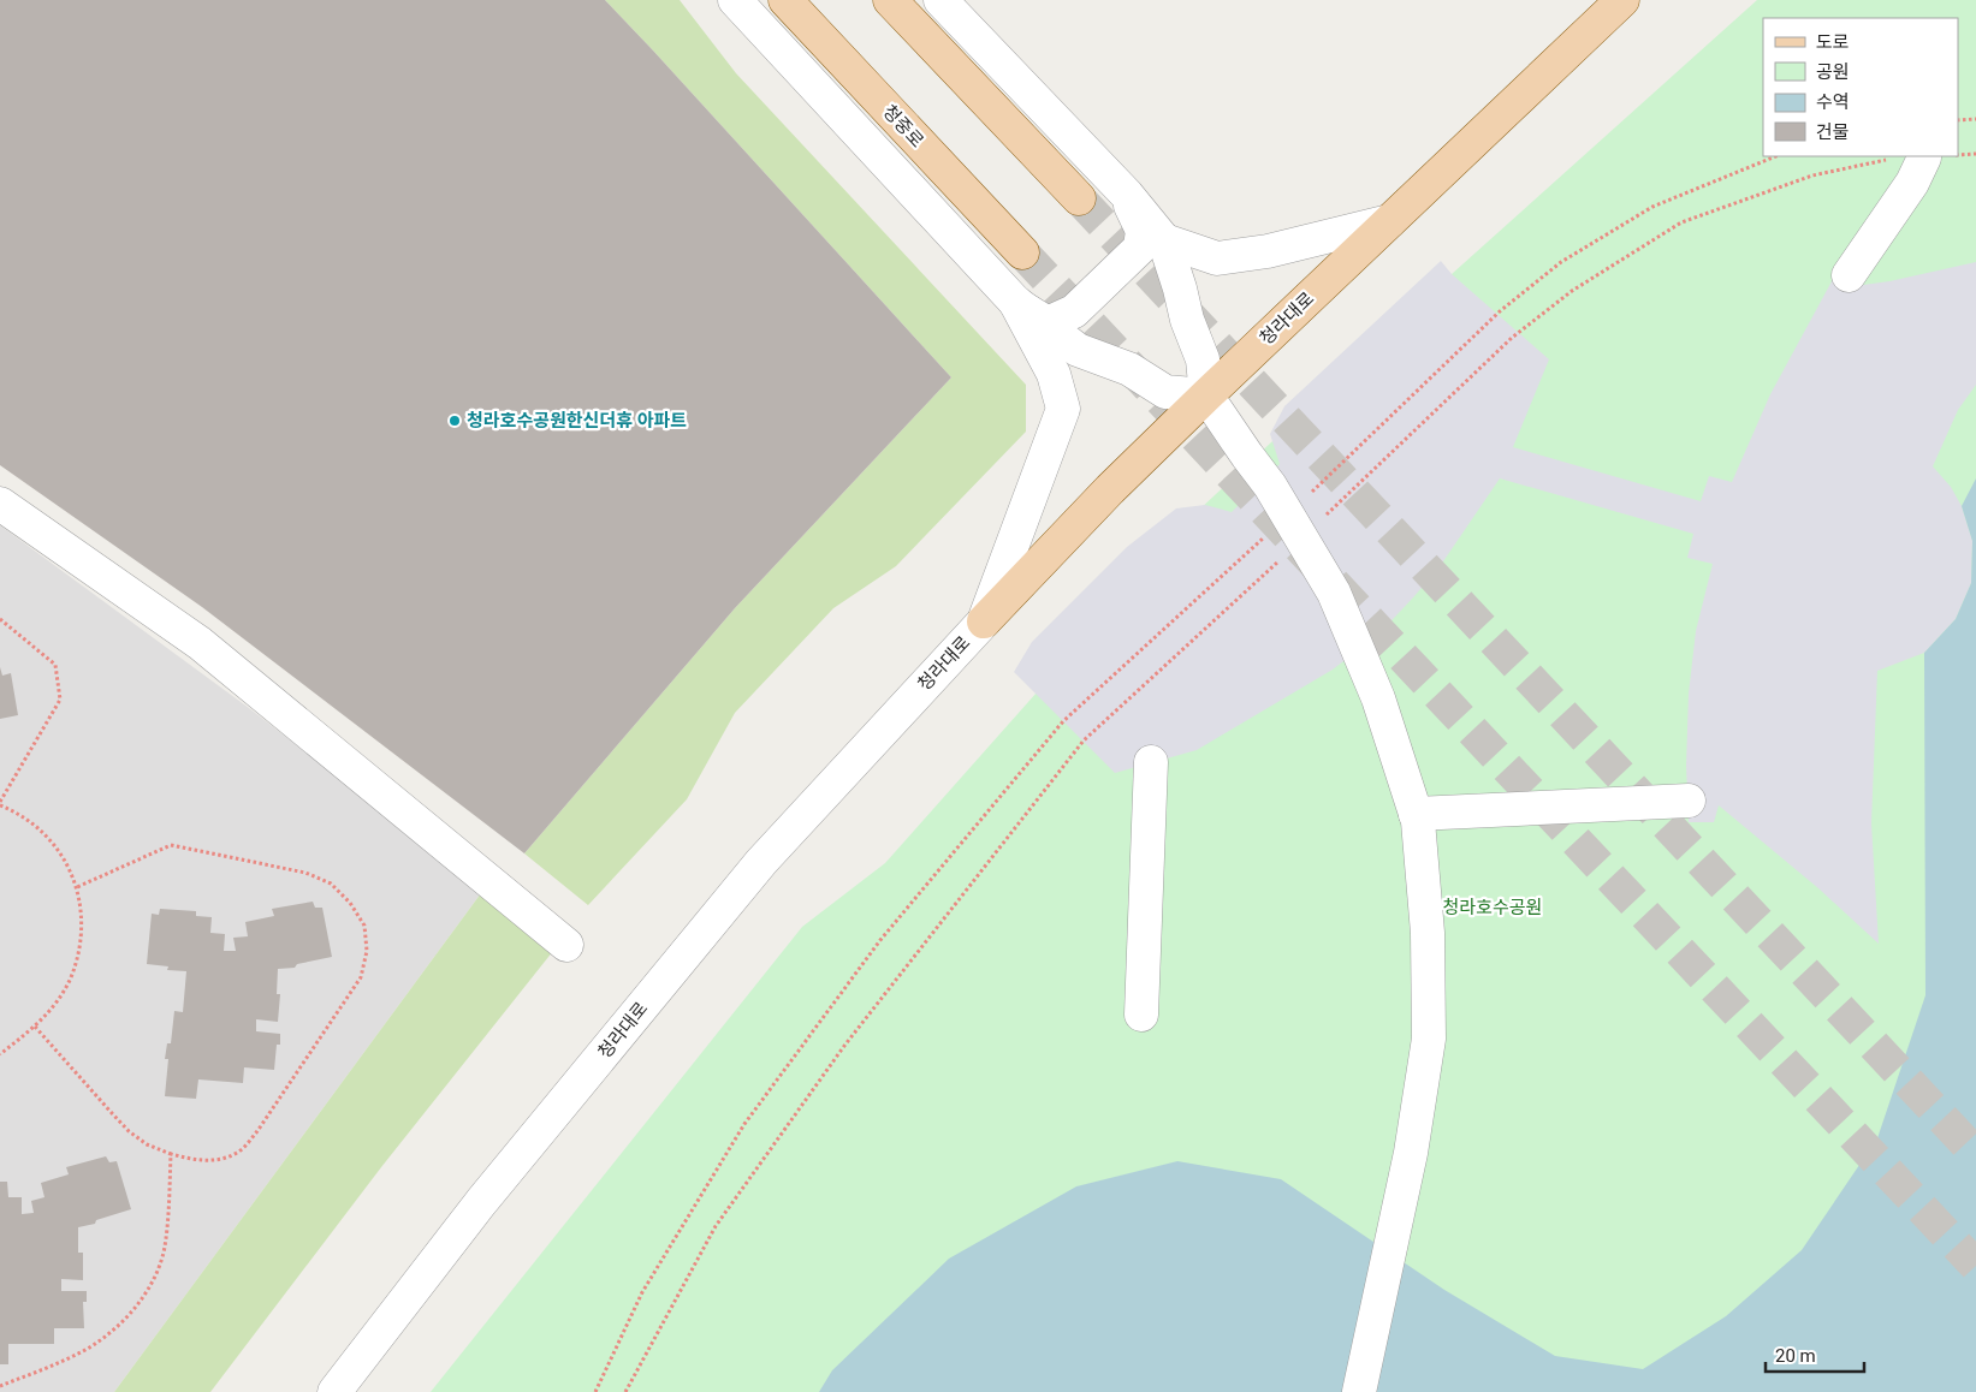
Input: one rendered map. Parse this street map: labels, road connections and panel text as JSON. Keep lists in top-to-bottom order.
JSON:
{
  "streets": {
    "main road": ["청중로", "청라대로"]
  },
  "parks": ["청라호수공원"],
  "places": ["청라호수공원한신더휴 아파트"],
  "legend": [
    "도로",
    "공원",
    "수역",
    "건물"
  ],
  "scale_bar": "20 m"
}
